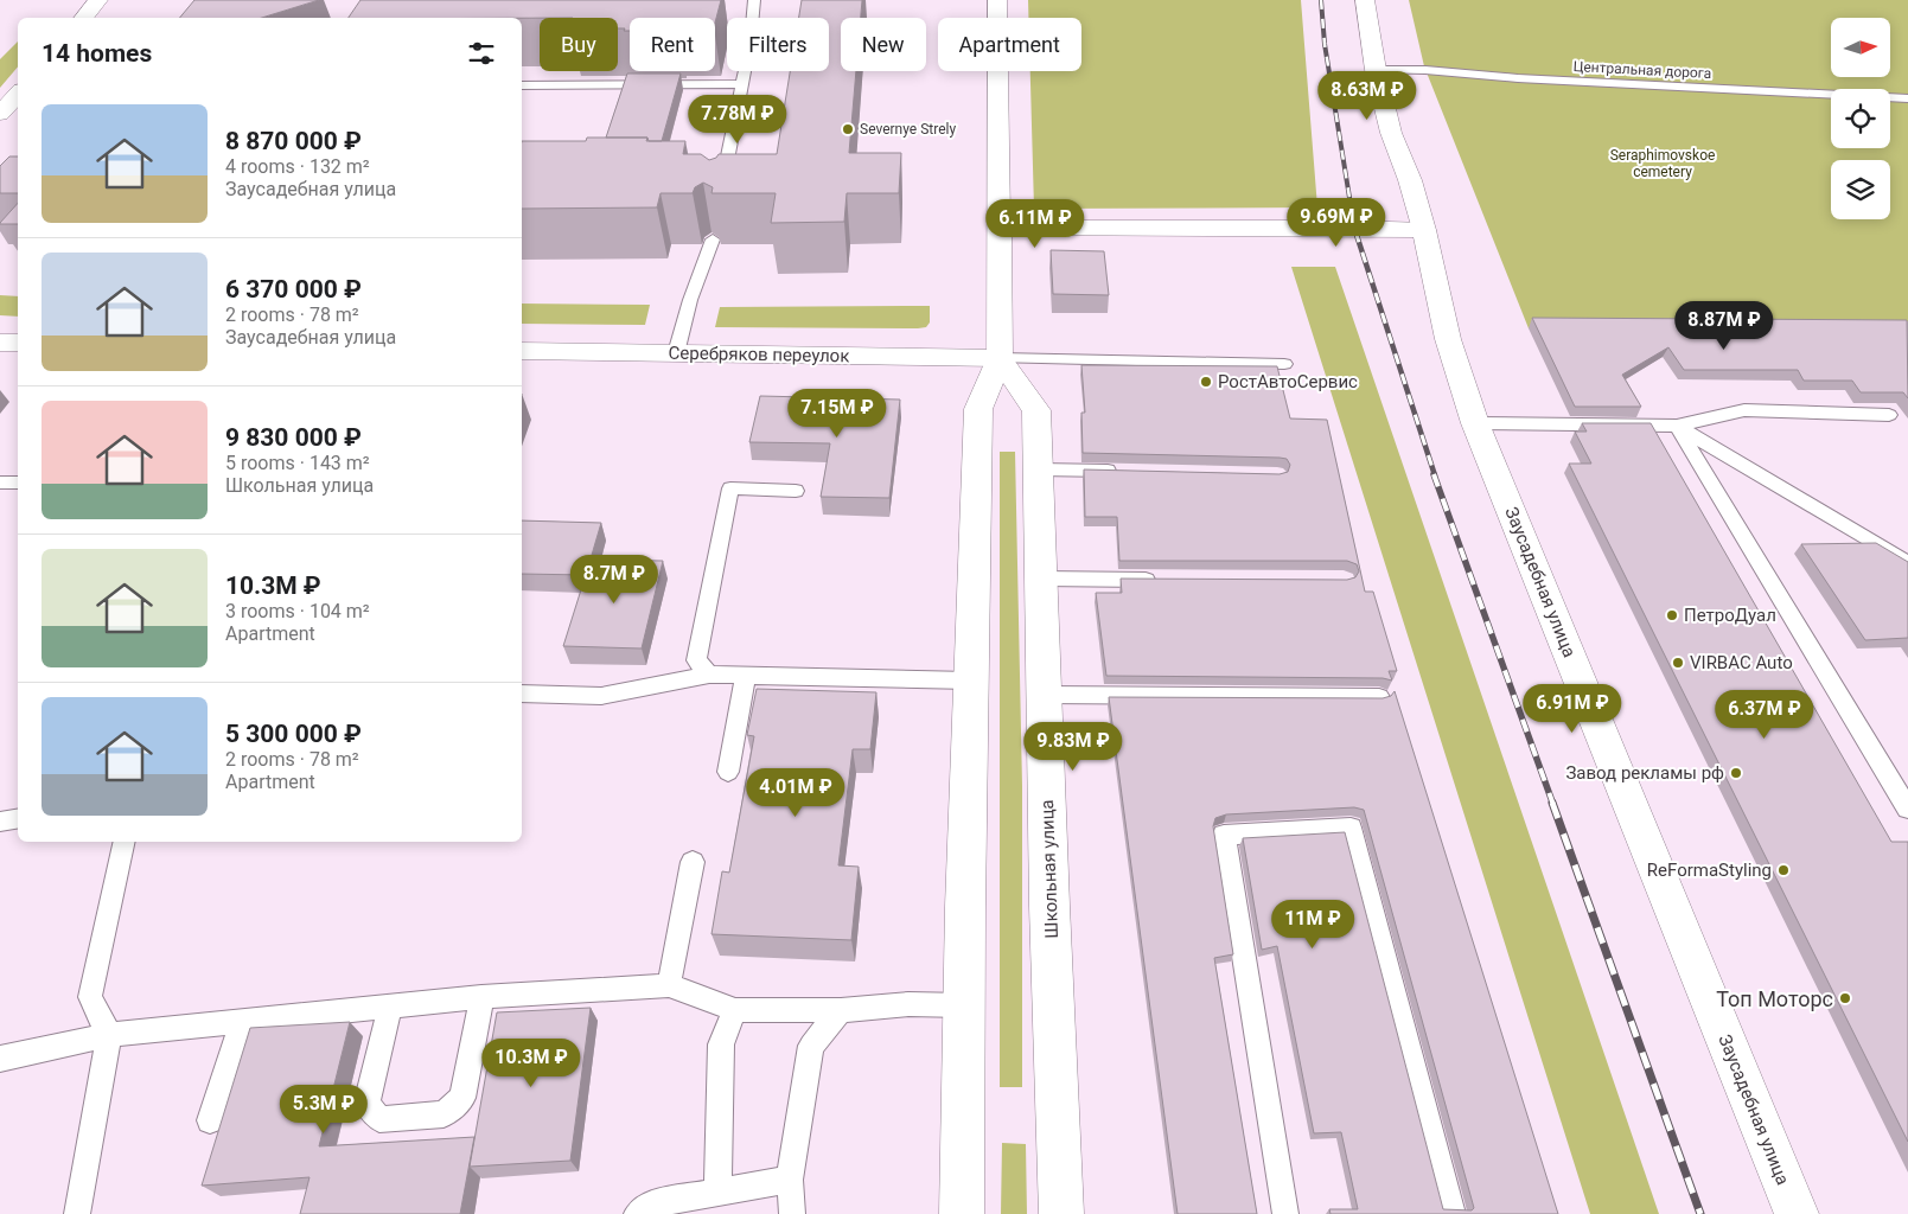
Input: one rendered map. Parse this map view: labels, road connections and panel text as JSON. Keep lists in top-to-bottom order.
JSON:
{
  "streets": {
    "street": ["Серебряков переулок", "Заусадебная улица", "Школьная улица"],
    "lane": ["Центральная дорога"]
  },
  "crossings": [
    ["Центральная дорога", "Заусадебная улица"],
    ["Серебряков переулок", "Школьная улица"]
  ],
  "parks": ["Seraphimovskoe cemetery"],
  "places": [
    "Severnye Strely",
    "РостАвтоСервис",
    "ПетроДуал",
    "VIRBAC Auto",
    "Завод рекламы рф",
    "ReFormaStyling",
    "Топ Моторс"
  ],
  "north": "right",
  "page": {
    "chip": [
      "Buy",
      "Rent",
      "Filters",
      "New",
      "Apartment"
    ],
    "heading": "14 homes",
    "price": [
      "8.63M ₽",
      "7.78M ₽",
      "9.69M ₽",
      "6.11M ₽",
      "8.87M ₽",
      "7.15M ₽",
      "8.7M ₽",
      "6.91M ₽",
      "6.37M ₽",
      "9.83M ₽",
      "4.01M ₽",
      "11M ₽",
      "10.3M ₽",
      "5.3M ₽"
    ],
    "list": [
      {
        "name": "8 870 000 ₽",
        "note": "4 rooms · 132 m² · Заусадебная улица"
      },
      {
        "name": "6 370 000 ₽",
        "note": "2 rooms · 78 m² · Заусадебная улица"
      },
      {
        "name": "9 830 000 ₽",
        "note": "5 rooms · 143 m² · Школьная улица"
      },
      {
        "name": "10.3M ₽",
        "note": "3 rooms · 104 m² · Apartment"
      },
      {
        "name": "5 300 000 ₽",
        "note": "2 rooms · 78 m² · Apartment"
      }
    ]
  }
}
